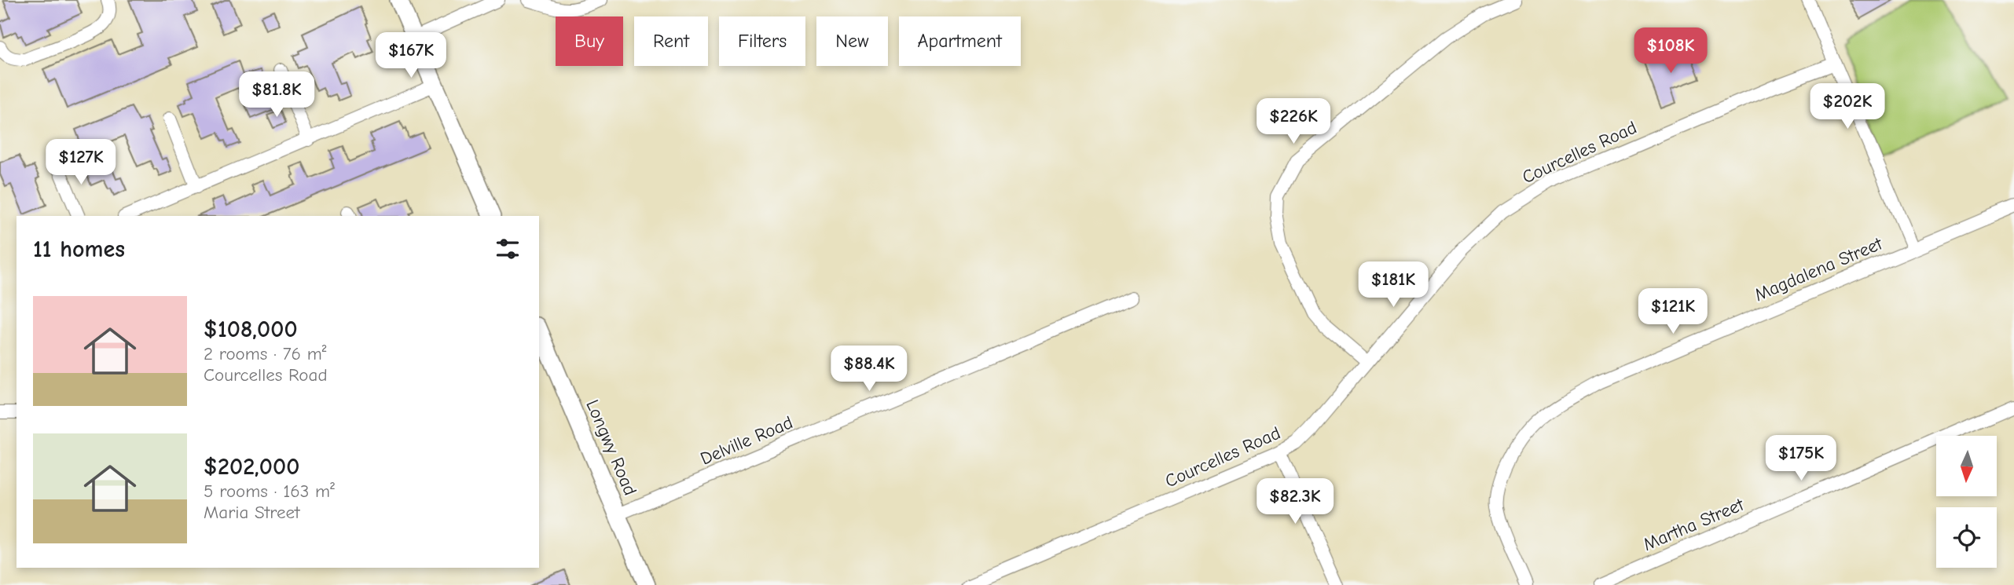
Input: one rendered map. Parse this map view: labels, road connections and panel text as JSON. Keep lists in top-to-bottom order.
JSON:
{
  "streets": {
    "street": [
      "Courcelles Road",
      "Magdalena Street",
      "Delville Road",
      "Longwy Road",
      "Martha Street"
    ]
  },
  "crossings": [
    ["Delville Road", "Longwy Road"]
  ],
  "north": "bottom",
  "page": {
    "chip": [
      "Buy",
      "Rent",
      "Filters",
      "New",
      "Apartment"
    ],
    "price": [
      "$108K",
      "$167K",
      "$81.8K",
      "$202K",
      "$226K",
      "$127K",
      "$181K",
      "$121K",
      "$88.4K",
      "$175K",
      "$82.3K"
    ],
    "heading": "11 homes",
    "list": [
      {
        "name": "$108,000",
        "note": "2 rooms · 76 m² · Courcelles Road"
      },
      {
        "name": "$202,000",
        "note": "5 rooms · 163 m² · Maria Street"
      }
    ]
  }
}
